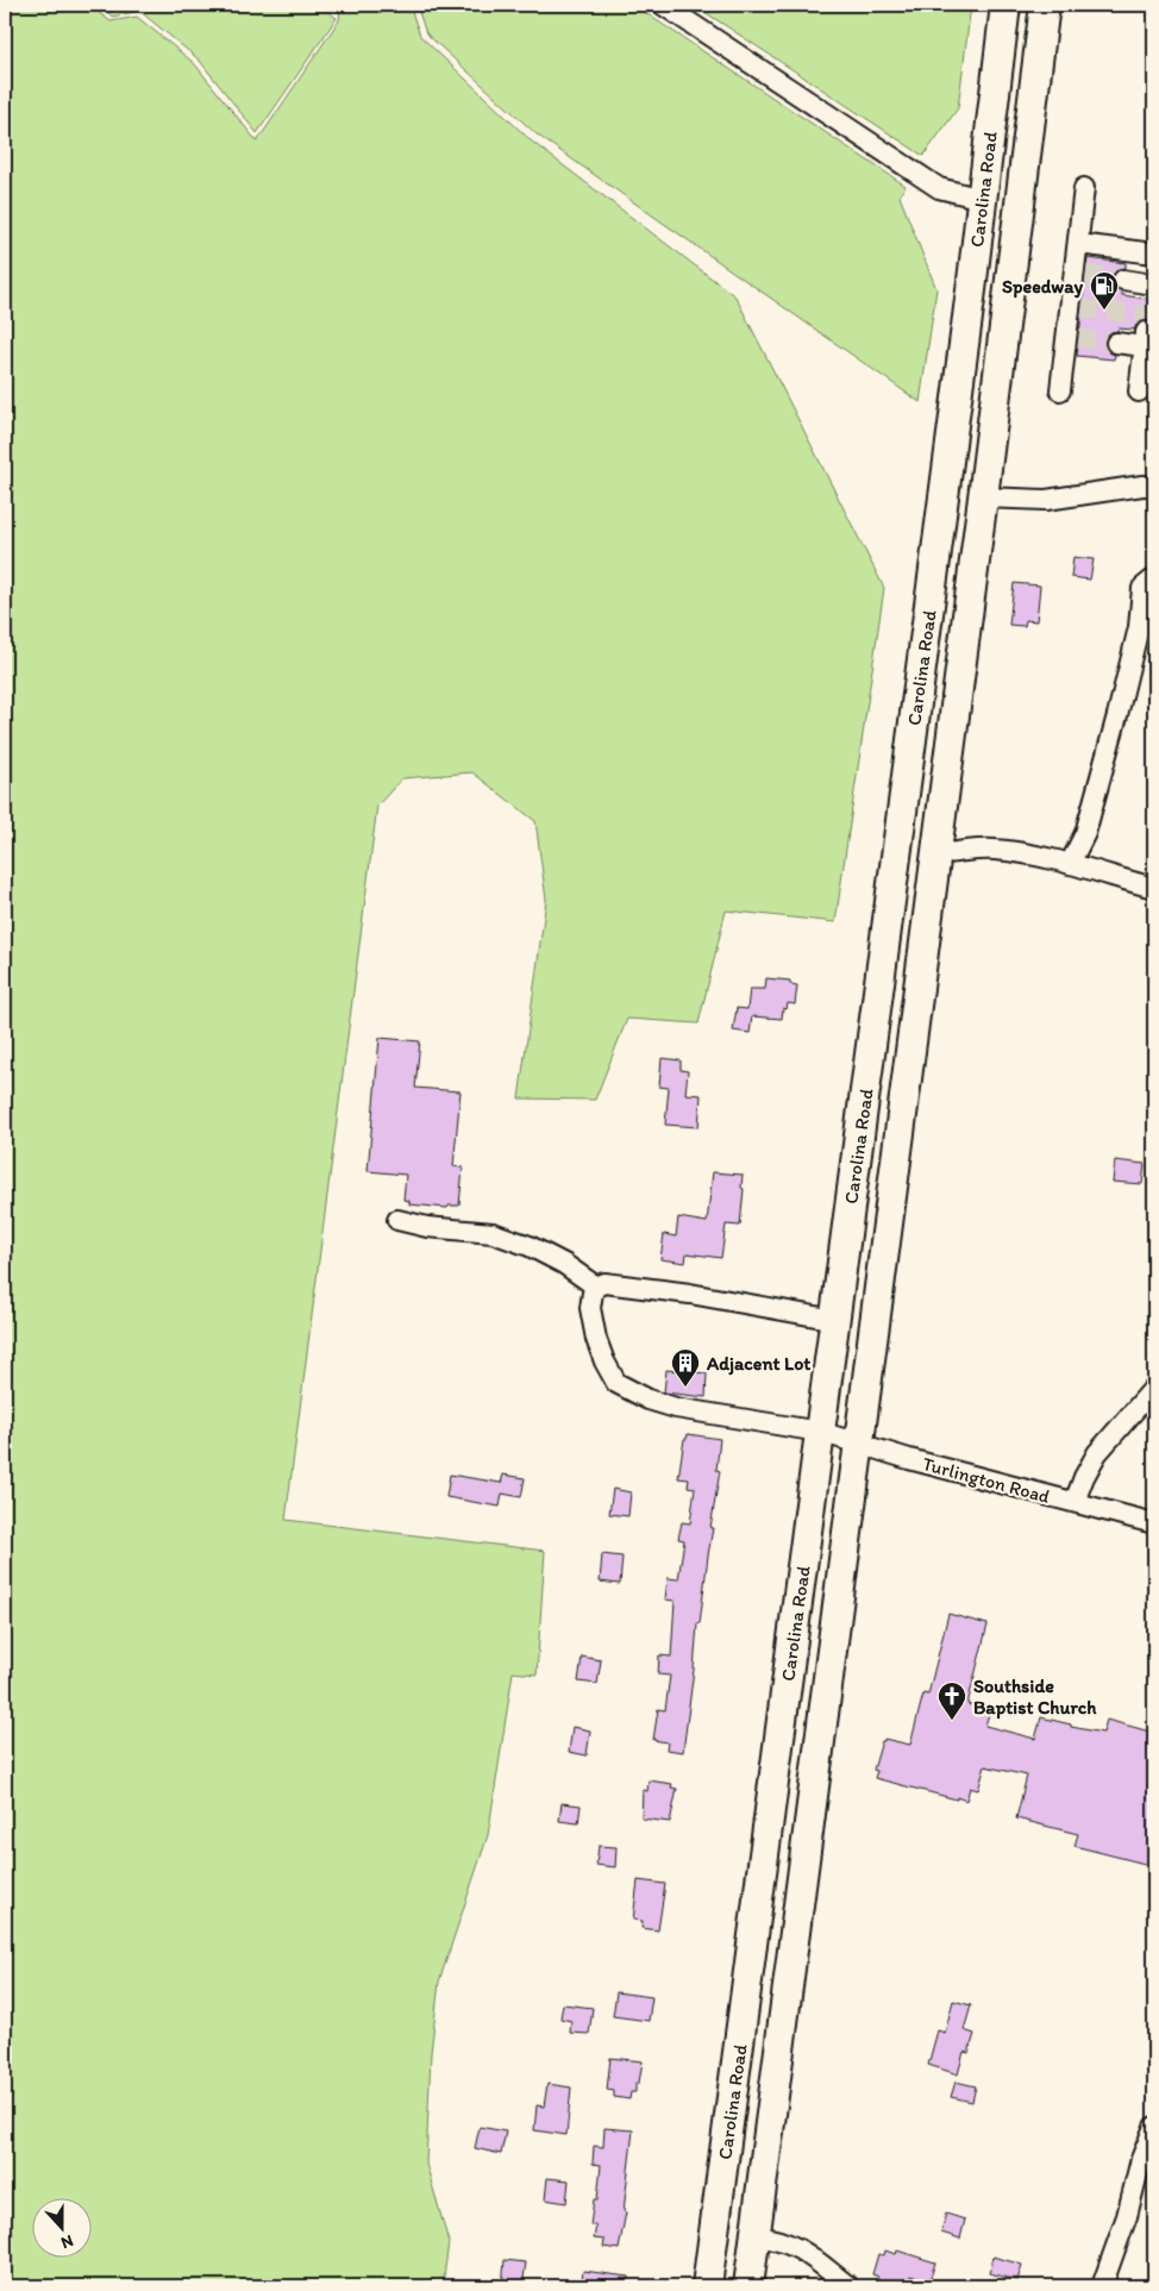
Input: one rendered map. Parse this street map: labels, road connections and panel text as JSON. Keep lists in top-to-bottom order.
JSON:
{
  "streets": {
    "highway": ["Carolina Road"],
    "street": ["Turlington Road"]
  },
  "crossings": [
    ["Carolina Road", "Turlington Road"]
  ],
  "places": {
    "fuel station": ["Speedway"],
    "building": ["Adjacent Lot"],
    "church": ["Southside Baptist Church"]
  },
  "north": "bottom"
}
